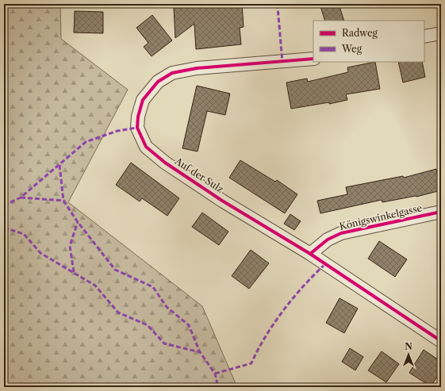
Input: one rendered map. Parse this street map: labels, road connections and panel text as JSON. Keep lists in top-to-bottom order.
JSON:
{
  "streets": {
    "street": ["Auf der Sulz", "Königswinkelgasse"]
  },
  "crossings": [
    ["Auf der Sulz", "Königswinkelgasse"]
  ],
  "legend": ["Radweg", "Weg"],
  "north": "top"
}
